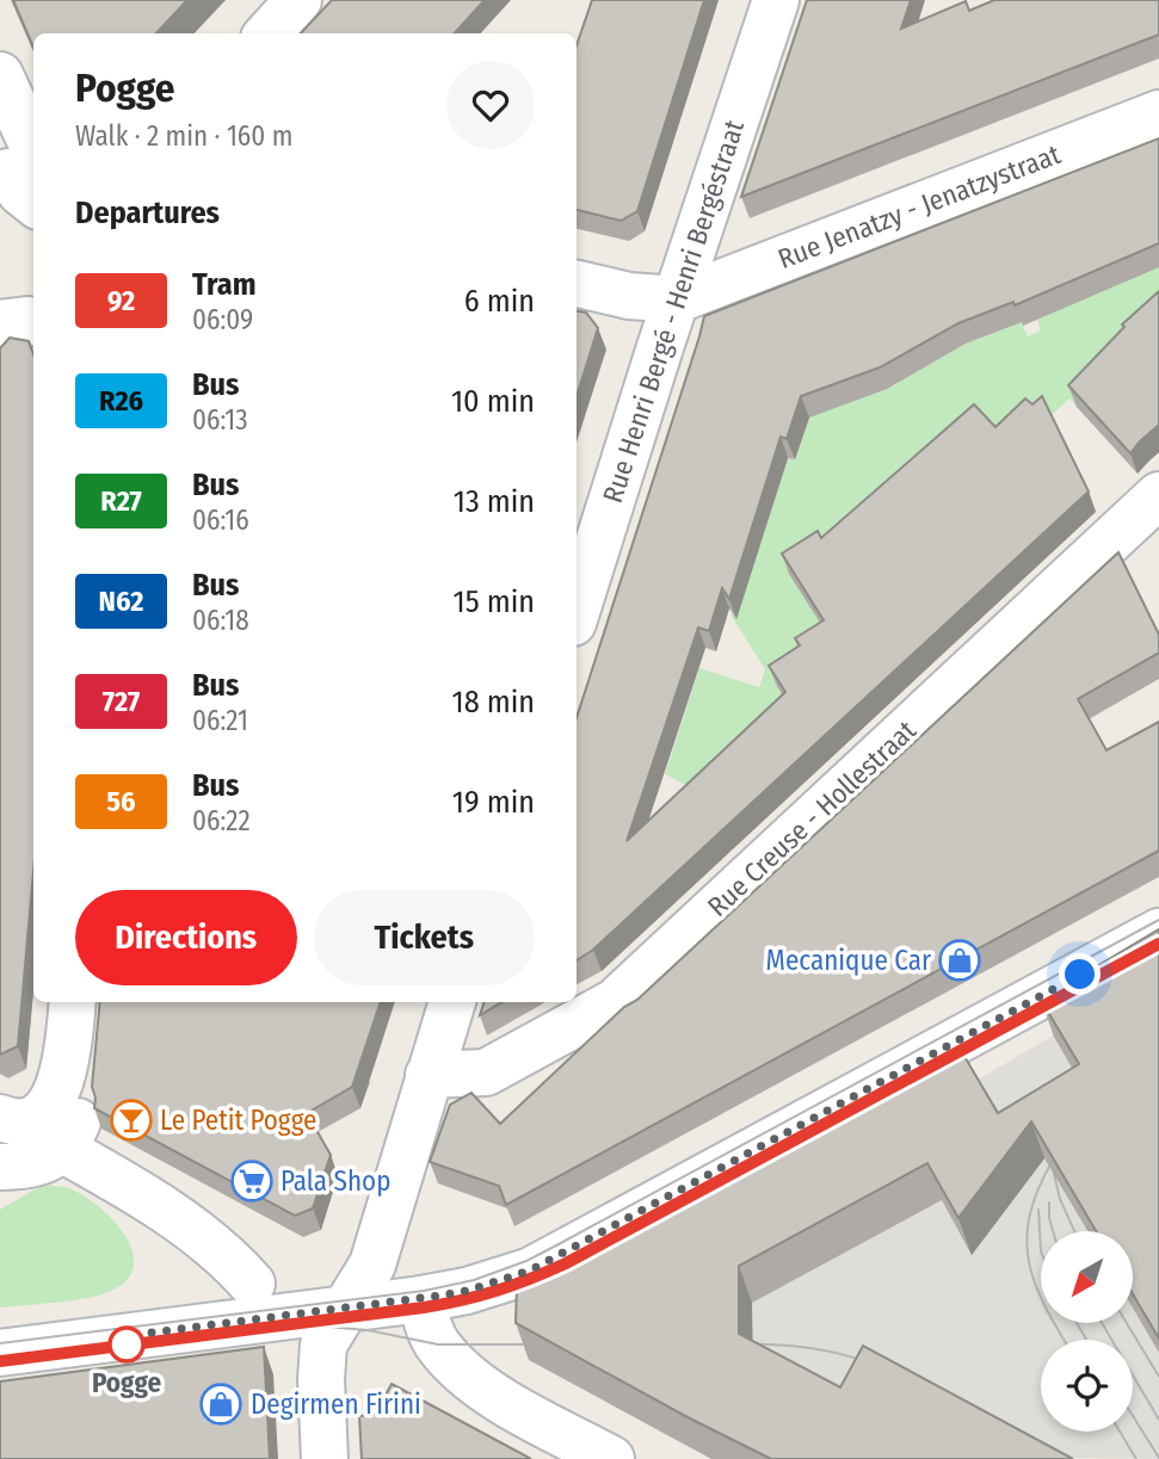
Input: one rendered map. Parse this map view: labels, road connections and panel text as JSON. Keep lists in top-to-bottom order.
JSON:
{
  "streets": {
    "street": ["Rue Jenatzy - Jenatzystraat", "Rue Henri Bergé - Henri Bergéstraat", "Rue Creuse - Hollestraat"]
  },
  "crossings": [
    ["Rue Jenatzy - Jenatzystraat", "Rue Henri Bergé - Henri Bergéstraat"]
  ],
  "places": {
    "shop": ["Mecanique Car", "Degirmen Firini"],
    "bar": ["Le Petit Pogge"],
    "supermarket": ["Pala Shop"],
    "other": ["Pogge"]
  },
  "lines": ["tram line 92"],
  "north": "bottom left",
  "page": {
    "heading": [
      ["Pogge", "Walk · 2 min · 160 m"],
      "Departures"
    ],
    "list": [
      {
        "mark": "92",
        "name": "Tram",
        "note": "06:09",
        "value": "6 min"
      },
      {
        "mark": "R26",
        "name": "Bus",
        "note": "06:13",
        "value": "10 min"
      },
      {
        "mark": "R27",
        "name": "Bus",
        "note": "06:16",
        "value": "13 min"
      },
      {
        "mark": "N62",
        "name": "Bus",
        "note": "06:18",
        "value": "15 min"
      },
      {
        "mark": "727",
        "name": "Bus",
        "note": "06:21",
        "value": "18 min"
      },
      {
        "mark": "56",
        "name": "Bus",
        "note": "06:22",
        "value": "19 min"
      }
    ],
    "buttons": ["Directions", "Tickets"]
  }
}
